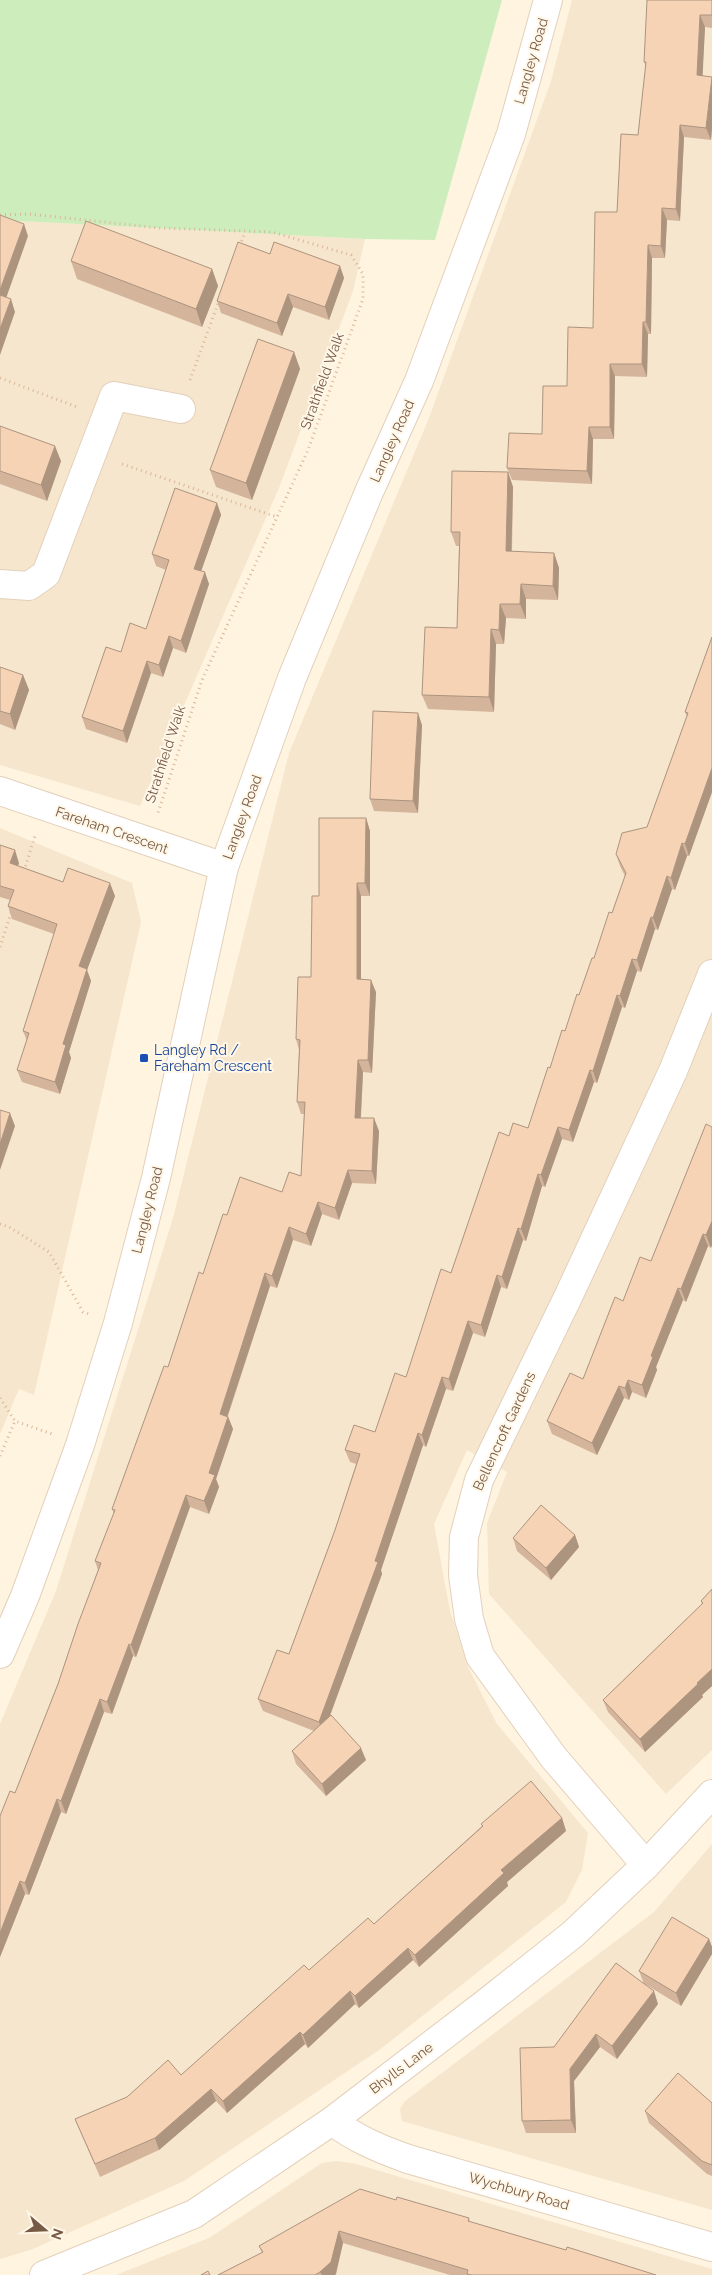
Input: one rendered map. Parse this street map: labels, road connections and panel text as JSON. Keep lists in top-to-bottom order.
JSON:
{
  "streets": {
    "street": [
      "Langley Road",
      "Fareham Crescent",
      "Bellencroft Gardens",
      "Bhylls Lane",
      "Wychbury Road"
    ],
    "path": ["Strathfield Walk"]
  },
  "crossings": [
    ["Langley Road", "Fareham Crescent"],
    ["Strathfield Walk", "Fareham Crescent"],
    ["Bellencroft Gardens", "Bhylls Lane"],
    ["Bhylls Lane", "Wychbury Road"]
  ],
  "places": {
    "transit": ["Langley Rd / Fareham Crescent"]
  },
  "north": "right"
}
